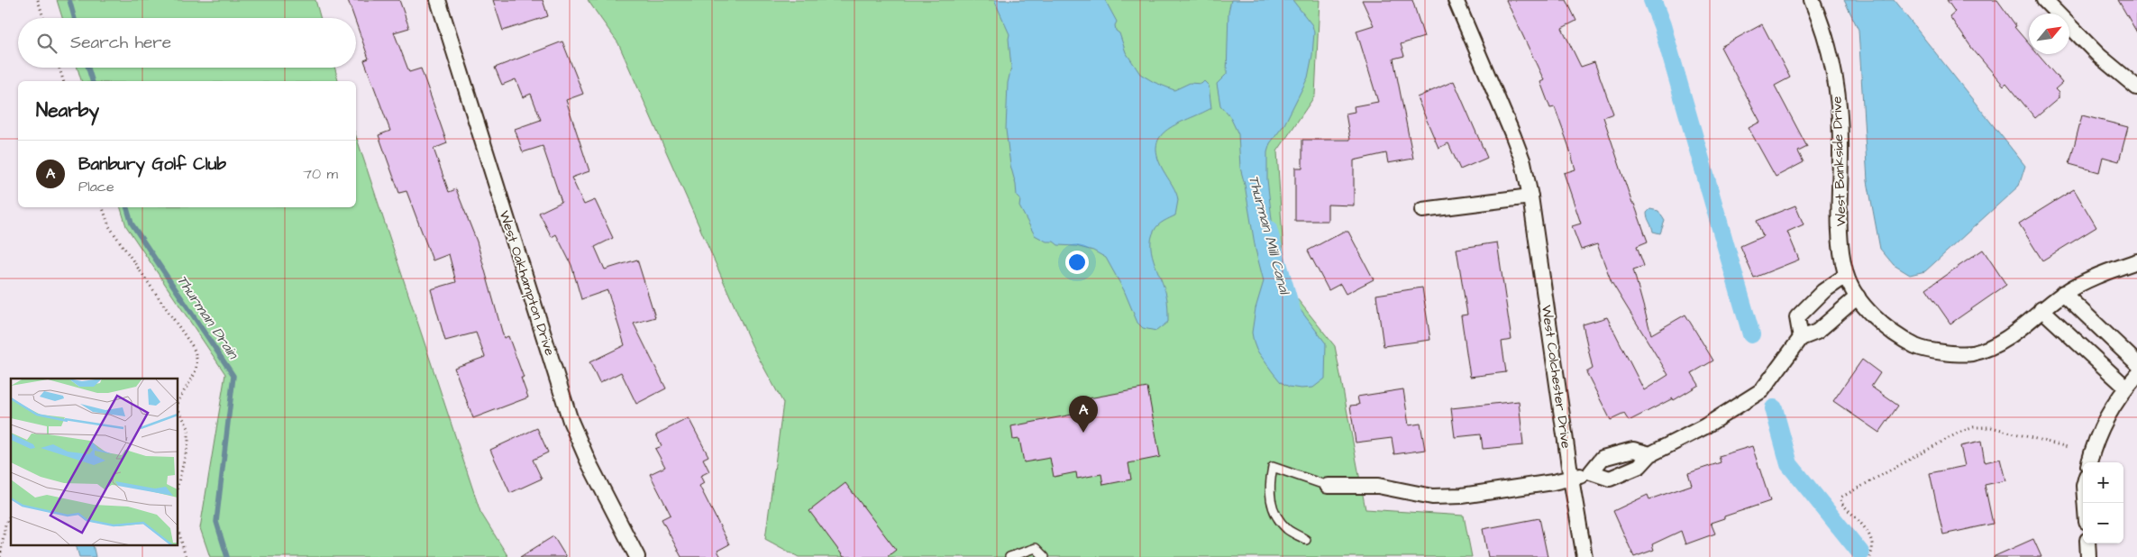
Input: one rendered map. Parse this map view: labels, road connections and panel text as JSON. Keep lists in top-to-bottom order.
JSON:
{
  "streets": {
    "street": ["West Bankside Drive", "West Oakhampton Drive", "West Colchester Drive"]
  },
  "water": ["Thurman Mill Canal", "Thurman Drain"],
  "north": "top right",
  "page": {
    "search": "Search here",
    "heading": "Nearby",
    "list": [
      {
        "mark": "A",
        "name": "Banbury Golf Club",
        "note": "Place",
        "value": "70 m"
      }
    ],
    "pins": "A",
    "map_buttons": ["+", "−"]
  }
}
